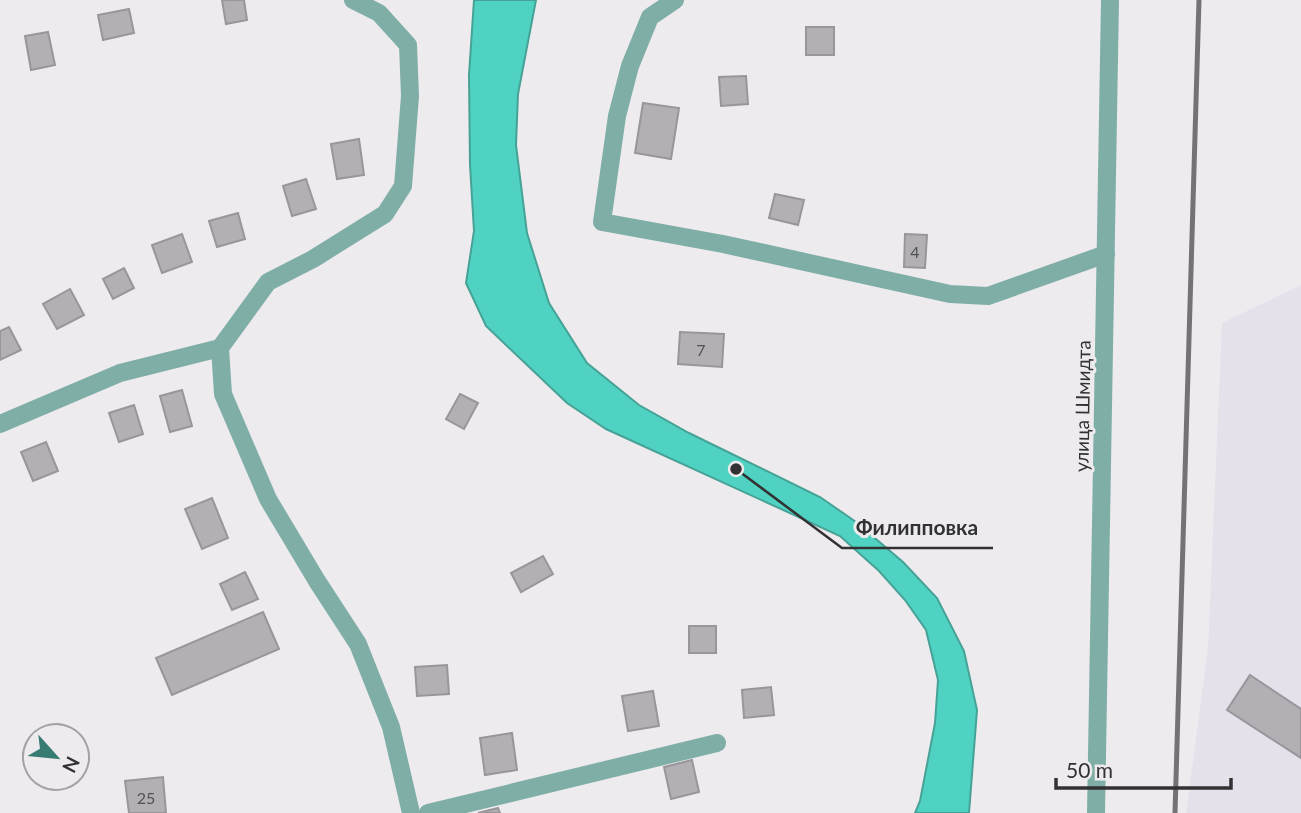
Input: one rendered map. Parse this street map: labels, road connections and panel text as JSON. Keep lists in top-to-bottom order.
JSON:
{
  "streets": {
    "street": ["улица Шмидта"]
  },
  "places": ["Филипповка"],
  "house_numbers": ["4", "7", "25"],
  "scale_bar": "50 m",
  "north": "bottom right"
}
